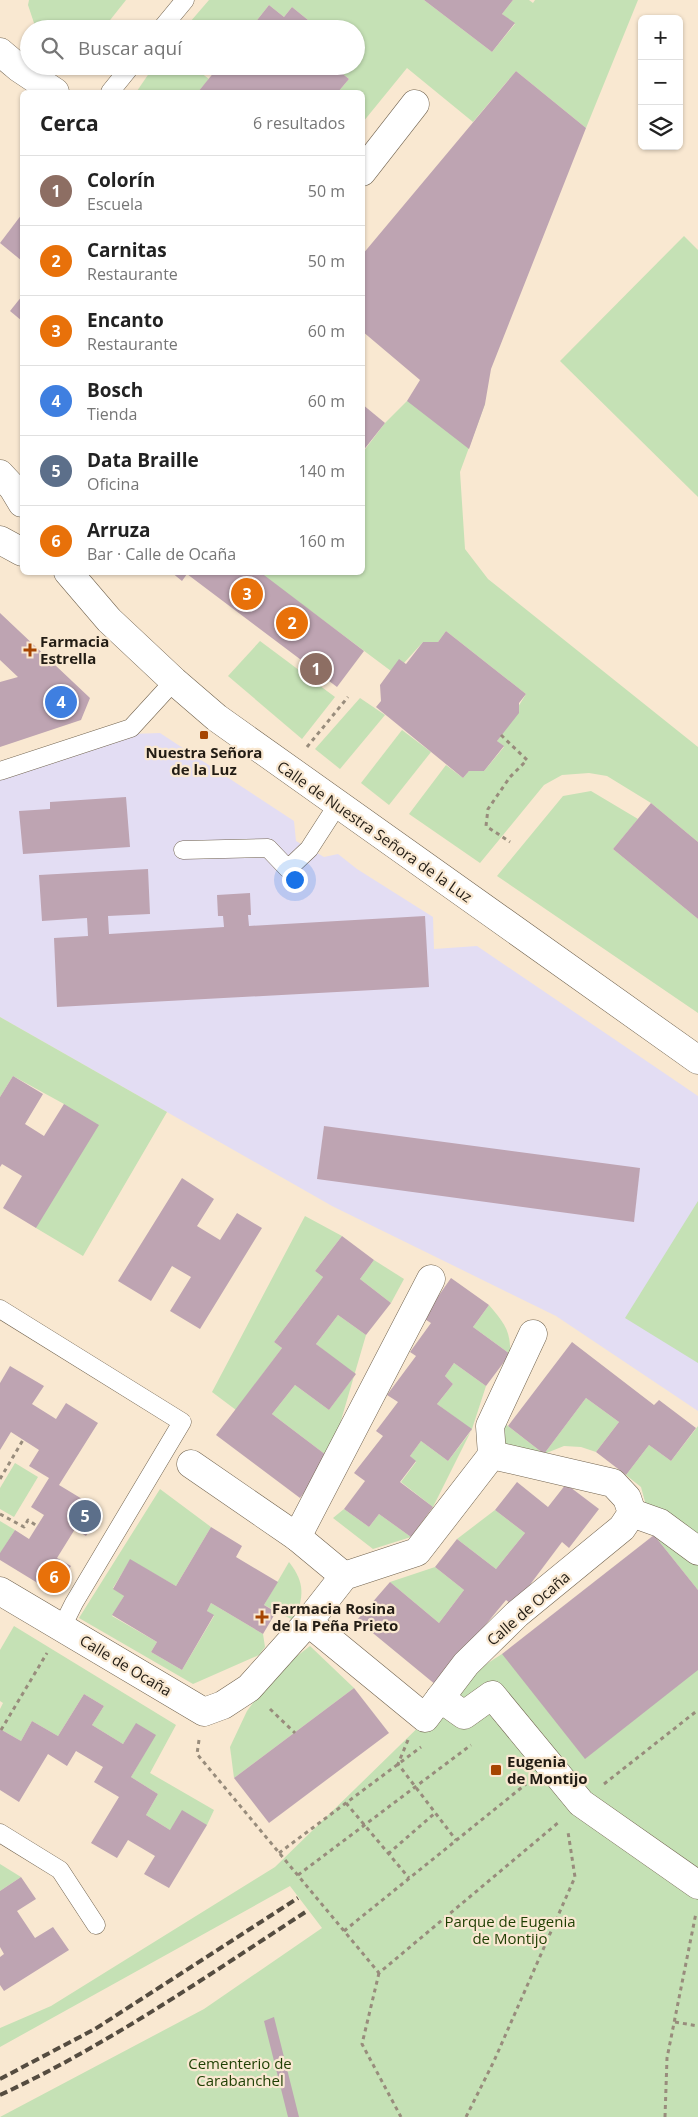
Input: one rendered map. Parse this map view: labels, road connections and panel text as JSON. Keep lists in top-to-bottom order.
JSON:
{
  "streets": {
    "street": ["Calle de Nuestra Señora de la Luz", "Calle de Ocaña"]
  },
  "parks": ["Parque de Eugenia de Montijo", "Cementerio de Carabanchel"],
  "places": {
    "health": ["Farmacia Estrella", "Farmacia Rosina de la Peña Prieto"],
    "transit": ["Nuestra Señora de la Luz", "Eugenia de Montijo"]
  },
  "page": {
    "map_buttons": ["+", "−"],
    "search": "Buscar aquí",
    "heading": ["Cerca", "6 resultados"],
    "list": [
      {
        "mark": "1",
        "name": "Colorín",
        "note": "Escuela",
        "value": "50 m"
      },
      {
        "mark": "2",
        "name": "Carnitas",
        "note": "Restaurante",
        "value": "50 m"
      },
      {
        "mark": "3",
        "name": "Encanto",
        "note": "Restaurante",
        "value": "60 m"
      },
      {
        "mark": "4",
        "name": "Bosch",
        "note": "Tienda",
        "value": "60 m"
      },
      {
        "mark": "5",
        "name": "Data Braille",
        "note": "Oficina",
        "value": "140 m"
      },
      {
        "mark": "6",
        "name": "Arruza",
        "note": "Bar · Calle de Ocaña",
        "value": "160 m"
      }
    ],
    "pins": [
      "3",
      "2",
      "1",
      "4",
      "5",
      "6"
    ]
  }
}
